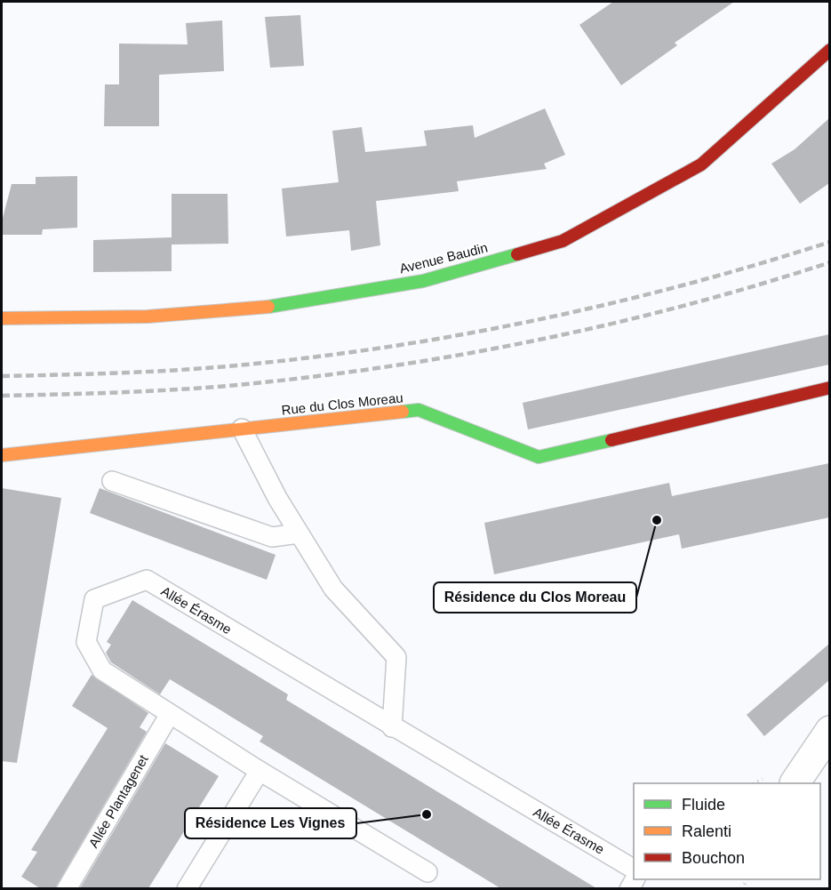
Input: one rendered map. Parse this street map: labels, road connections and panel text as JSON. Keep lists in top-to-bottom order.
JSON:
{
  "streets": {
    "main road": ["Avenue Baudin", "Rue du Clos Moreau"],
    "lane": ["Allée Érasme", "Allée Plantagenet"]
  },
  "crossings": [
    ["Allée Érasme", "Allée Plantagenet"]
  ],
  "places": ["Résidence du Clos Moreau", "Résidence Les Vignes"],
  "legend": ["Fluide", "Ralenti", "Bouchon"]
}
